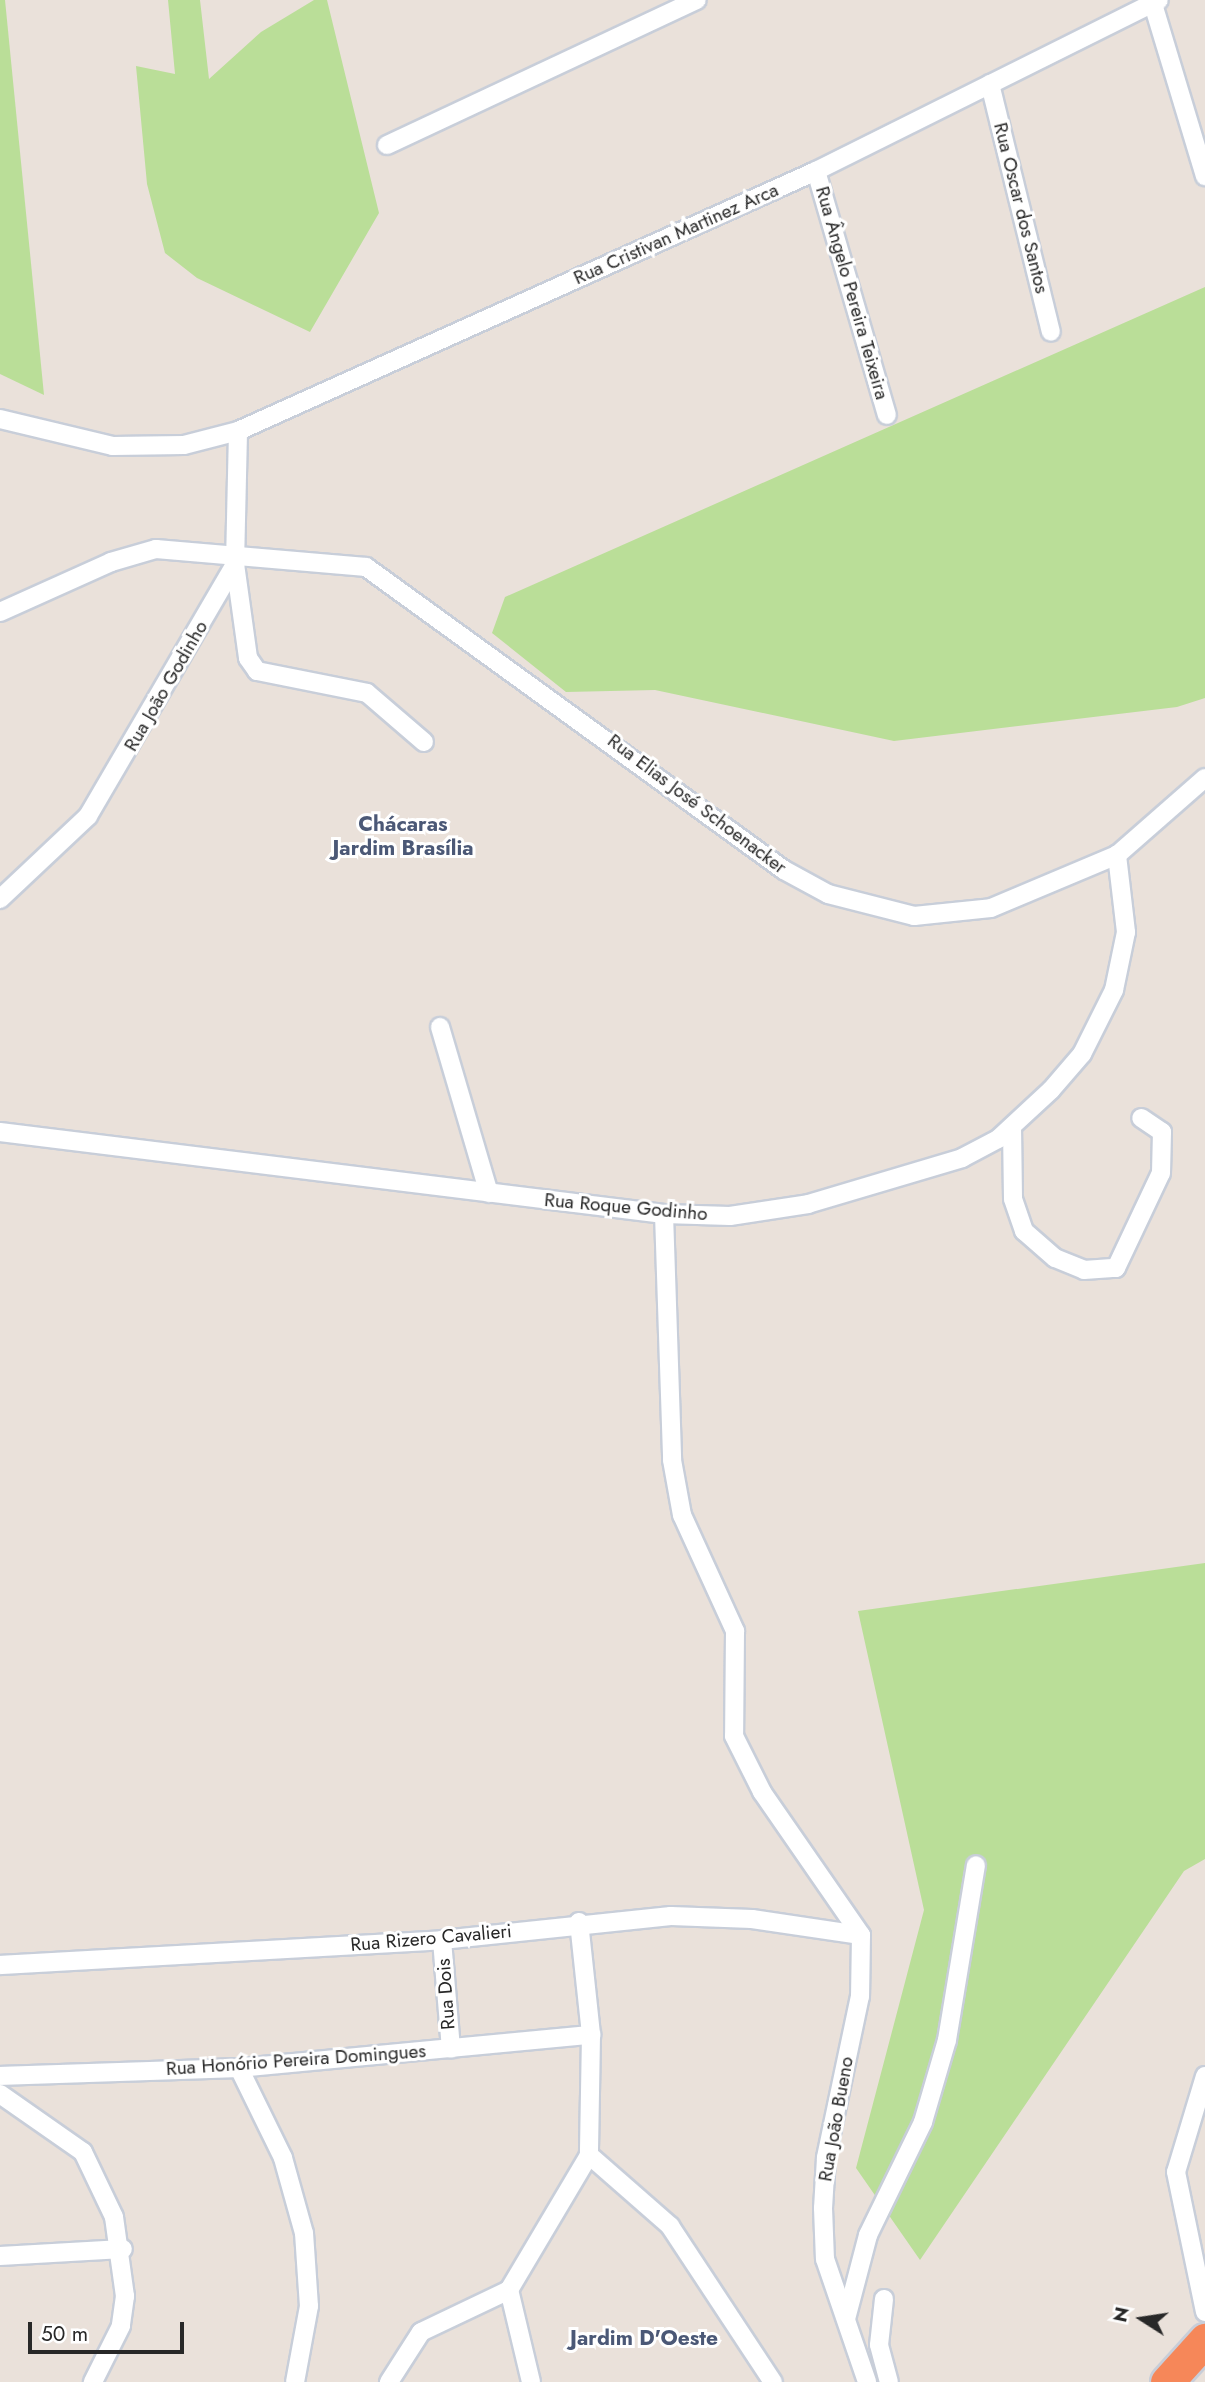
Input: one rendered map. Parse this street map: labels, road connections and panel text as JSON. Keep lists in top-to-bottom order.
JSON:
{
  "streets": {
    "street": [
      "Rua Oscar dos Santos",
      "Rua Cristivan Martinez Arca",
      "Rua Ângelo Pereira Teixeira",
      "Rua João Godinho",
      "Rua Elias José Schoenacker",
      "Rua Roque Godinho",
      "Rua Rizero Cavalieri",
      "Rua Dois",
      "Rua Honório Pereira Domingues",
      "Rua João Bueno"
    ]
  },
  "crossings": [
    ["Rua Oscar dos Santos", "Rua Cristivan Martinez Arca"],
    ["Rua Cristivan Martinez Arca", "Rua Ângelo Pereira Teixeira"],
    ["Rua Cristivan Martinez Arca", "Rua João Godinho"],
    ["Rua João Godinho", "Rua Elias José Schoenacker"],
    ["Rua Elias José Schoenacker", "Rua Roque Godinho"],
    ["Rua Rizero Cavalieri", "Rua Dois"],
    ["Rua Rizero Cavalieri", "Rua João Bueno"],
    ["Rua Dois", "Rua Honório Pereira Domingues"]
  ],
  "districts": ["Chácaras Jardim Brasília", "Jardim D'Oeste"],
  "scale_bar": "50 m",
  "north": "left"
}
